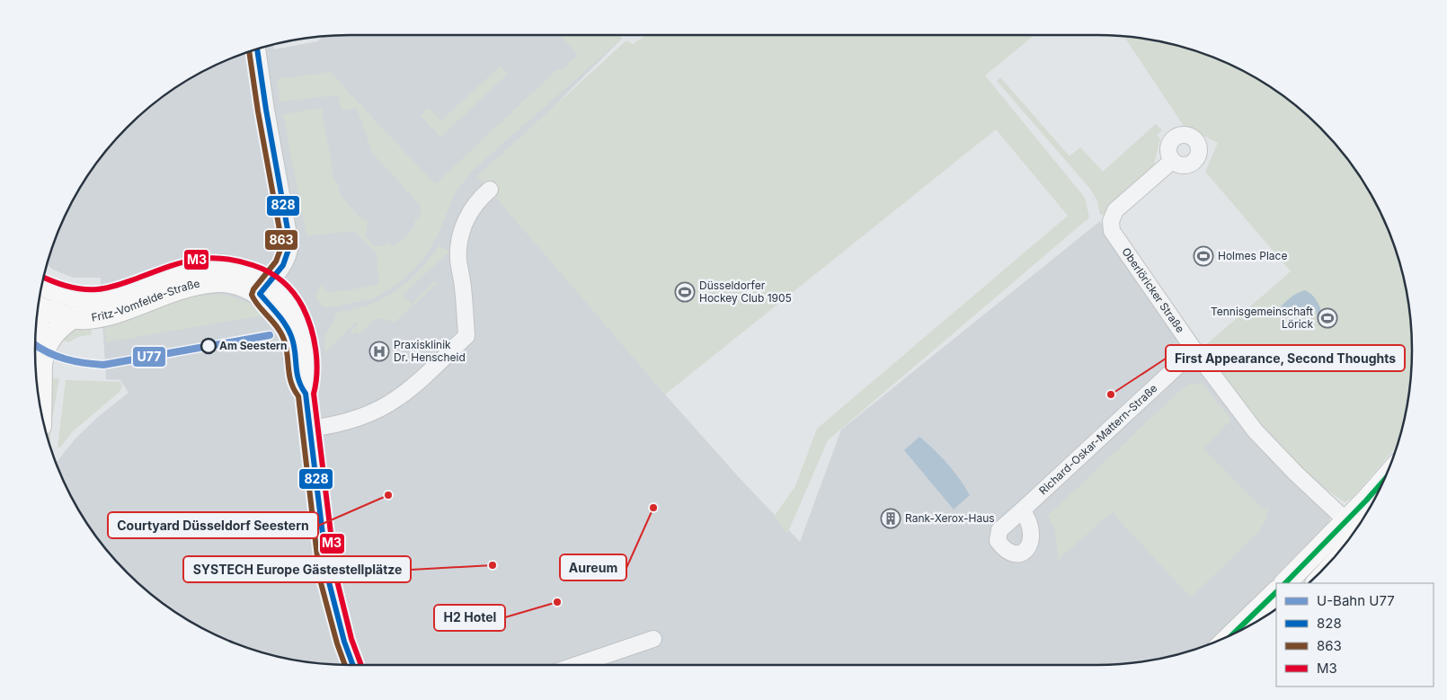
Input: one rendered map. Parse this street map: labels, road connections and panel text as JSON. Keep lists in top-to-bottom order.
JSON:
{
  "streets": {
    "street": ["Oberlöricker Straße", "Fritz-Vomfelde-Straße", "Richard-Oskar-Mattern-Straße"]
  },
  "crossings": [
    ["Oberlöricker Straße", "Richard-Oskar-Mattern-Straße"]
  ],
  "places": {
    "sports": ["Holmes Place", "Düsseldorfer Hockey Club 1905", "Tennisgemeinschaft Lörick"],
    "other": [
      "Am Seestern",
      "First Appearance, Second Thoughts",
      "Courtyard Düsseldorf Seestern",
      "Aureum",
      "SYSTECH Europe Gästestellplätze",
      "H2 Hotel"
    ],
    "hospital": ["Praxisklinik Dr. Henscheid"],
    "building": ["Rank-Xerox-Haus"]
  },
  "lines": [
    "transit line 828",
    "transit line 863",
    "transit line M3",
    "metro line U77"
  ],
  "legend": [
    "U-Bahn U77",
    "828",
    "863",
    "M3"
  ]
}
